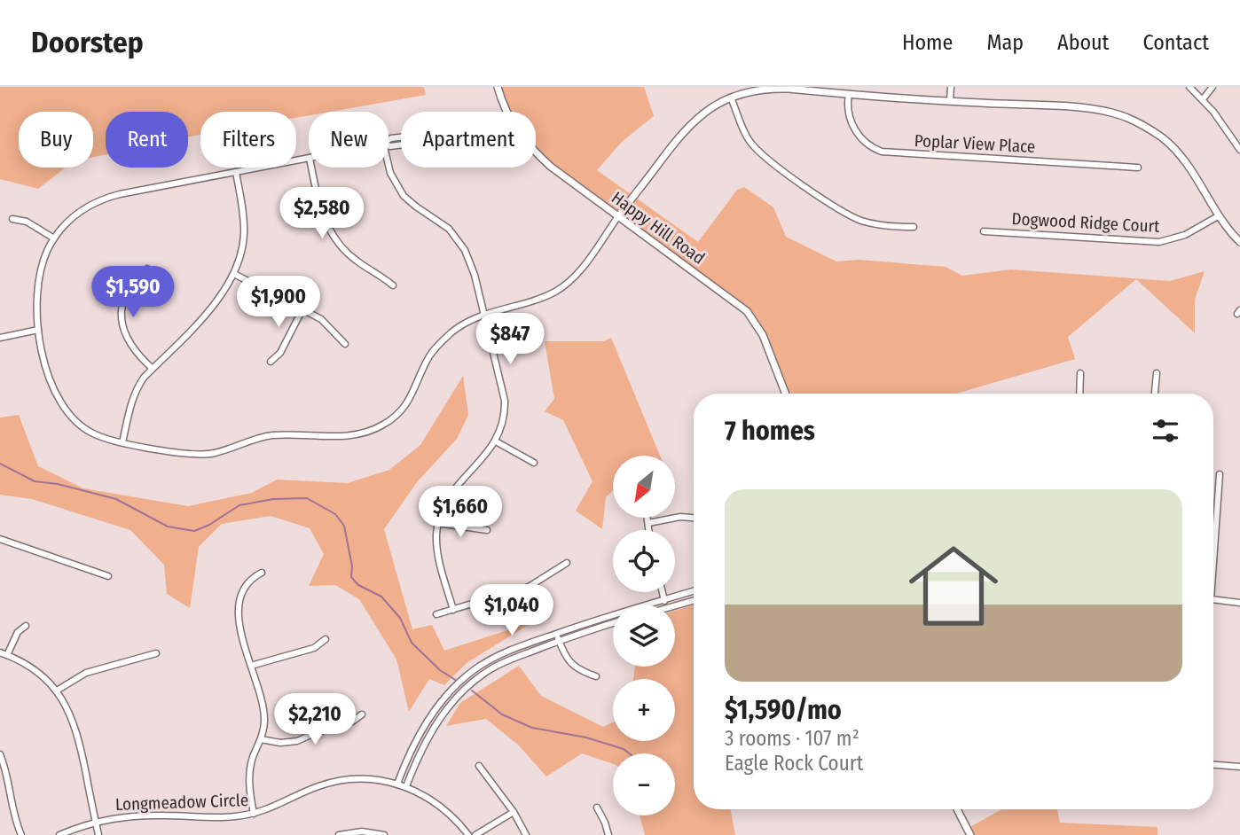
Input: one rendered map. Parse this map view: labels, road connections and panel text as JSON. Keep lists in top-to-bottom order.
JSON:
{
  "streets": {
    "street": [
      "Poplar View Place",
      "Dogwood Ridge Court",
      "Happy Hill Road",
      "Longmeadow Circle"
    ]
  },
  "north": "bottom left",
  "page": {
    "header": "Doorstep",
    "nav": [
      "Home",
      "Map",
      "About",
      "Contact"
    ],
    "chip": [
      "Buy",
      "Rent",
      "Filters",
      "New",
      "Apartment"
    ],
    "price": [
      "$2,580",
      "$1,590",
      "$1,900",
      "$847",
      "$1,660",
      "$1,040",
      "$2,210"
    ],
    "heading": "7 homes",
    "map_buttons": ["+", "−"],
    "list": [
      {
        "name": "$1,590/mo",
        "note": "3 rooms · 107 m² · Eagle Rock Court"
      }
    ]
  }
}
